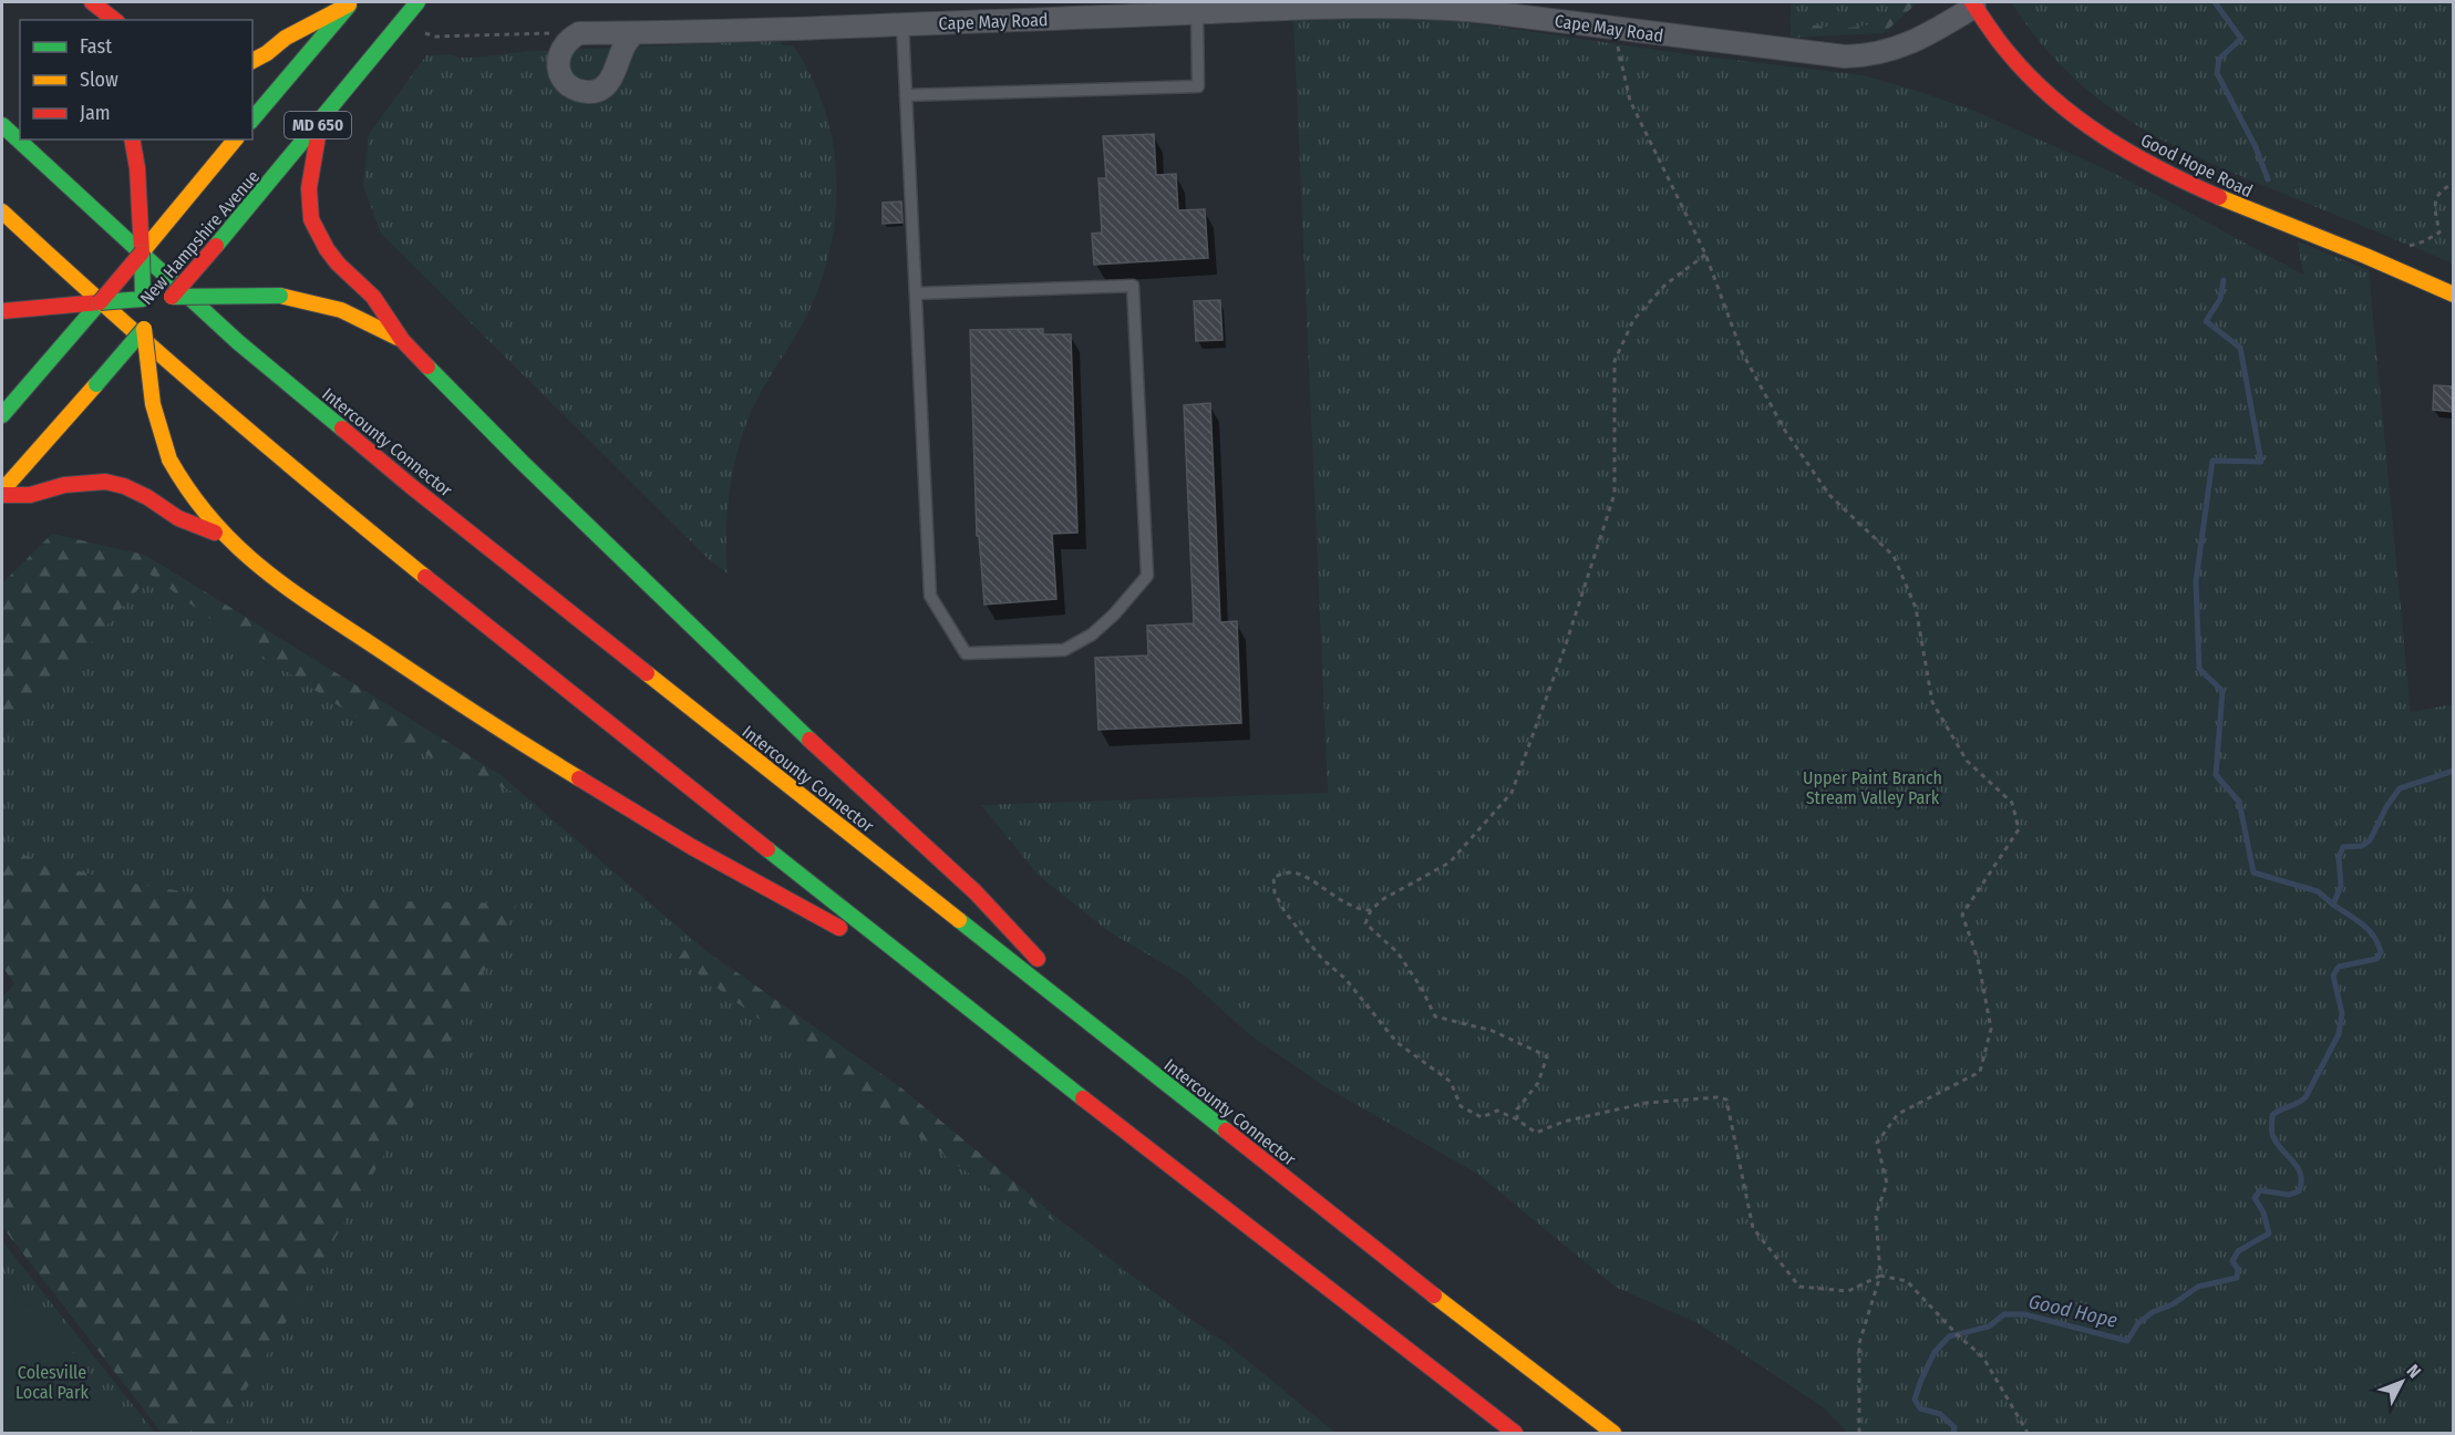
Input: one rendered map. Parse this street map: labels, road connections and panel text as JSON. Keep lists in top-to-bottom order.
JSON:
{
  "streets": {
    "main road": [
      "MD 650",
      "Good Hope Road",
      "New Hampshire Avenue",
      "Intercounty Connector"
    ],
    "street": ["Cape May Road"]
  },
  "crossings": [
    ["Cape May Road", "Good Hope Road"]
  ],
  "water": ["Good Hope"],
  "parks": ["Upper Paint Branch Stream Valley Park", "Colesville Local Park"],
  "legend": ["Fast", "Slow", "Jam"],
  "north": "top right"
}
